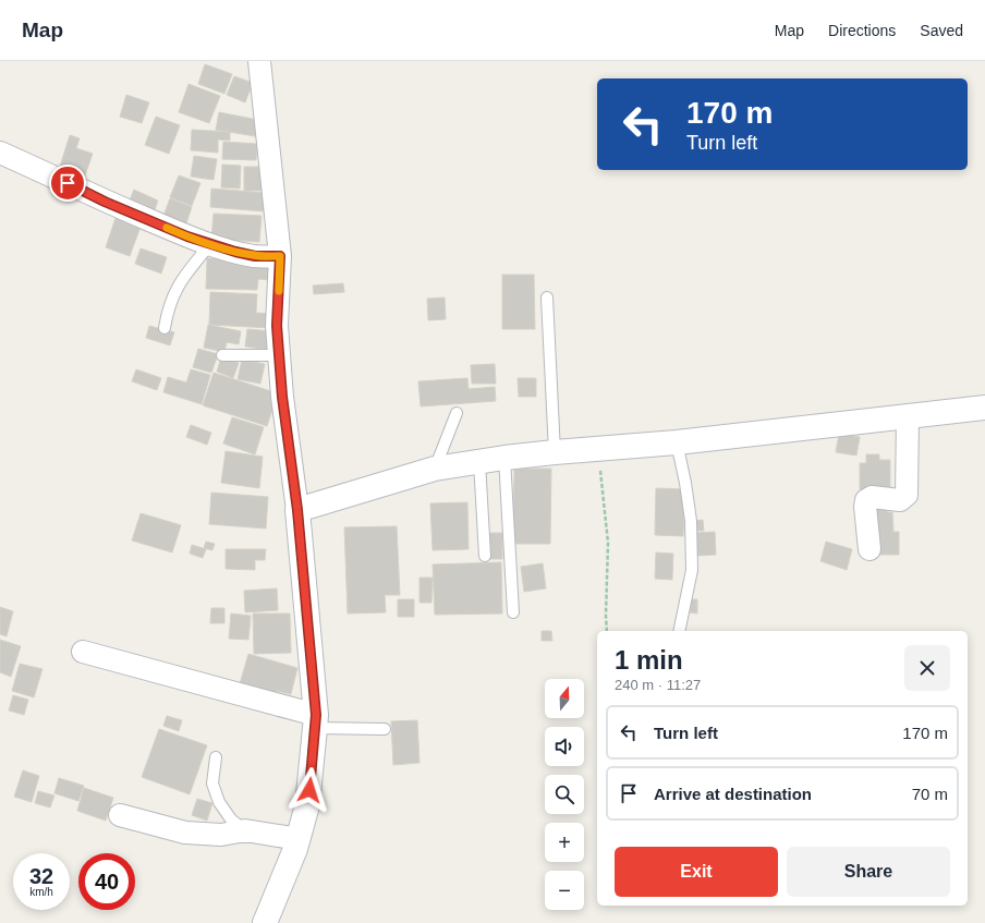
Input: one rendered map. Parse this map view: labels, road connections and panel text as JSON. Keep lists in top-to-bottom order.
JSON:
{
  "north": "top",
  "page": {
    "header": "Map",
    "nav": ["Map", "Directions", "Saved"],
    "turn": ["170 m", "Turn left"],
    "heading": ["1 min", "240 m · 11:27"],
    "map_buttons": ["+", "−"],
    "list": [
      {
        "name": "Turn left",
        "value": "170 m"
      },
      {
        "name": "Arrive at destination",
        "value": "70 m"
      }
    ],
    "buttons": ["Exit", "Share"],
    "speed": "32 km/h",
    "limit": "40"
  }
}
